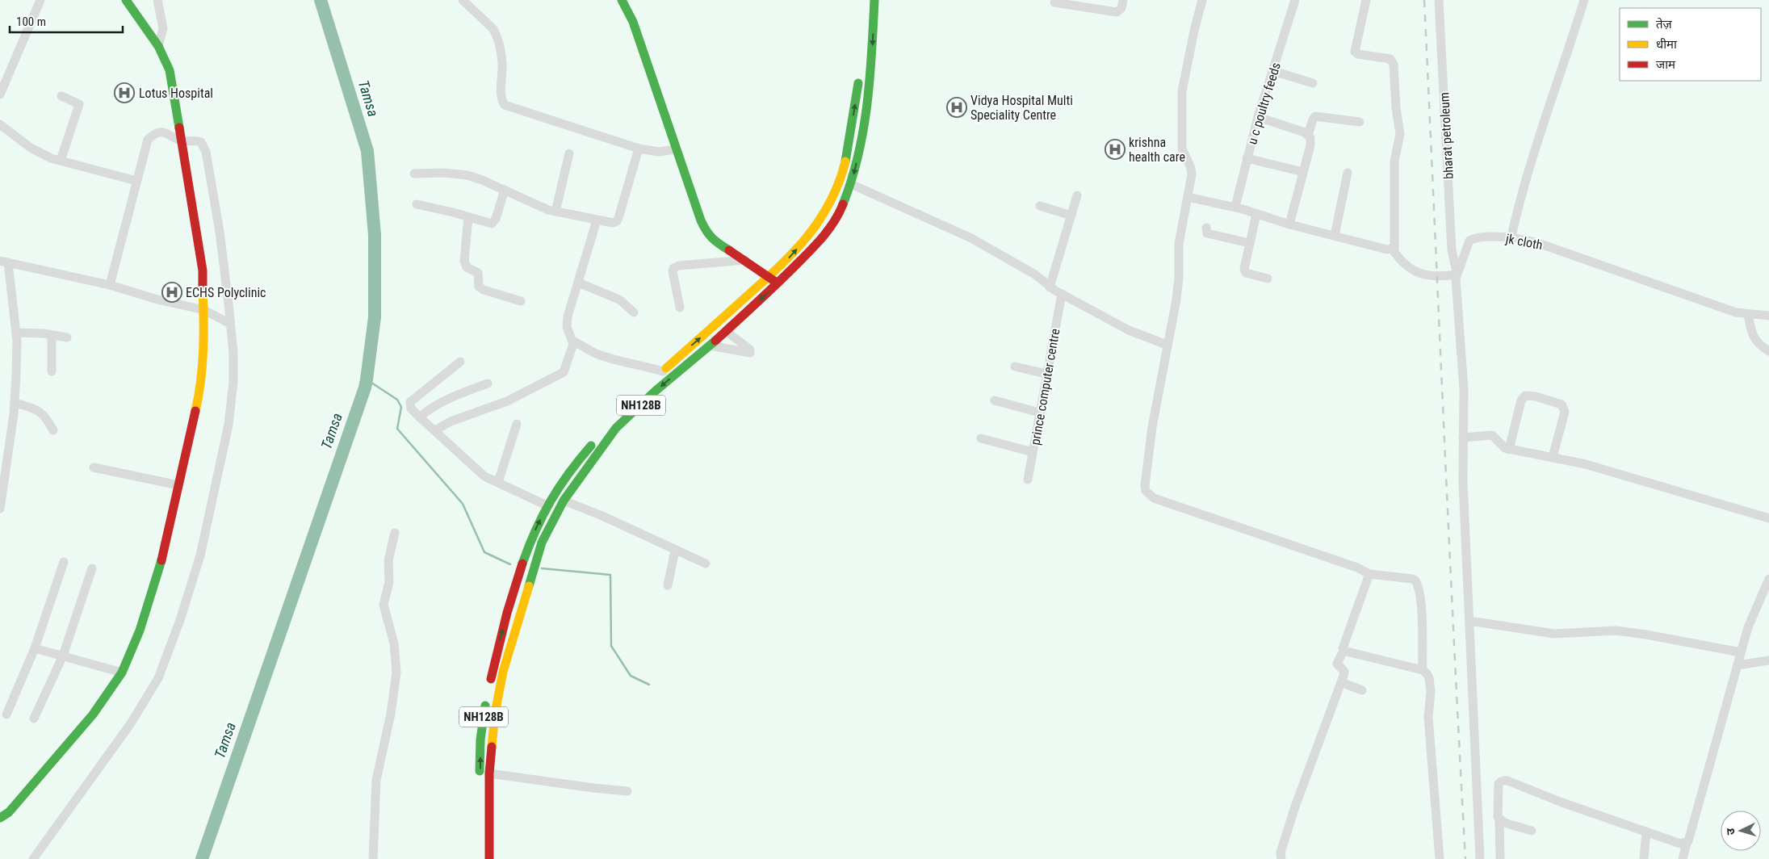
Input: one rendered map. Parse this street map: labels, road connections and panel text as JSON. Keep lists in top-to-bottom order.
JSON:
{
  "streets": {
    "main road": ["NH128B"],
    "street": [
      "u c poultry feeds",
      "bharat petroleum",
      "jk cloth",
      "prince computer centre"
    ]
  },
  "crossings": [
    ["bharat petroleum", "jk cloth"]
  ],
  "water": ["Tamsa"],
  "places": {
    "hospital": [
      "Lotus Hospital",
      "Vidya Hospital Multi Speciality Centre",
      "krishna health care",
      "ECHS Polyclinic"
    ]
  },
  "legend": ["तेज़", "धीमा", "जाम"],
  "scale_bar": "100 m",
  "north": "left"
}
